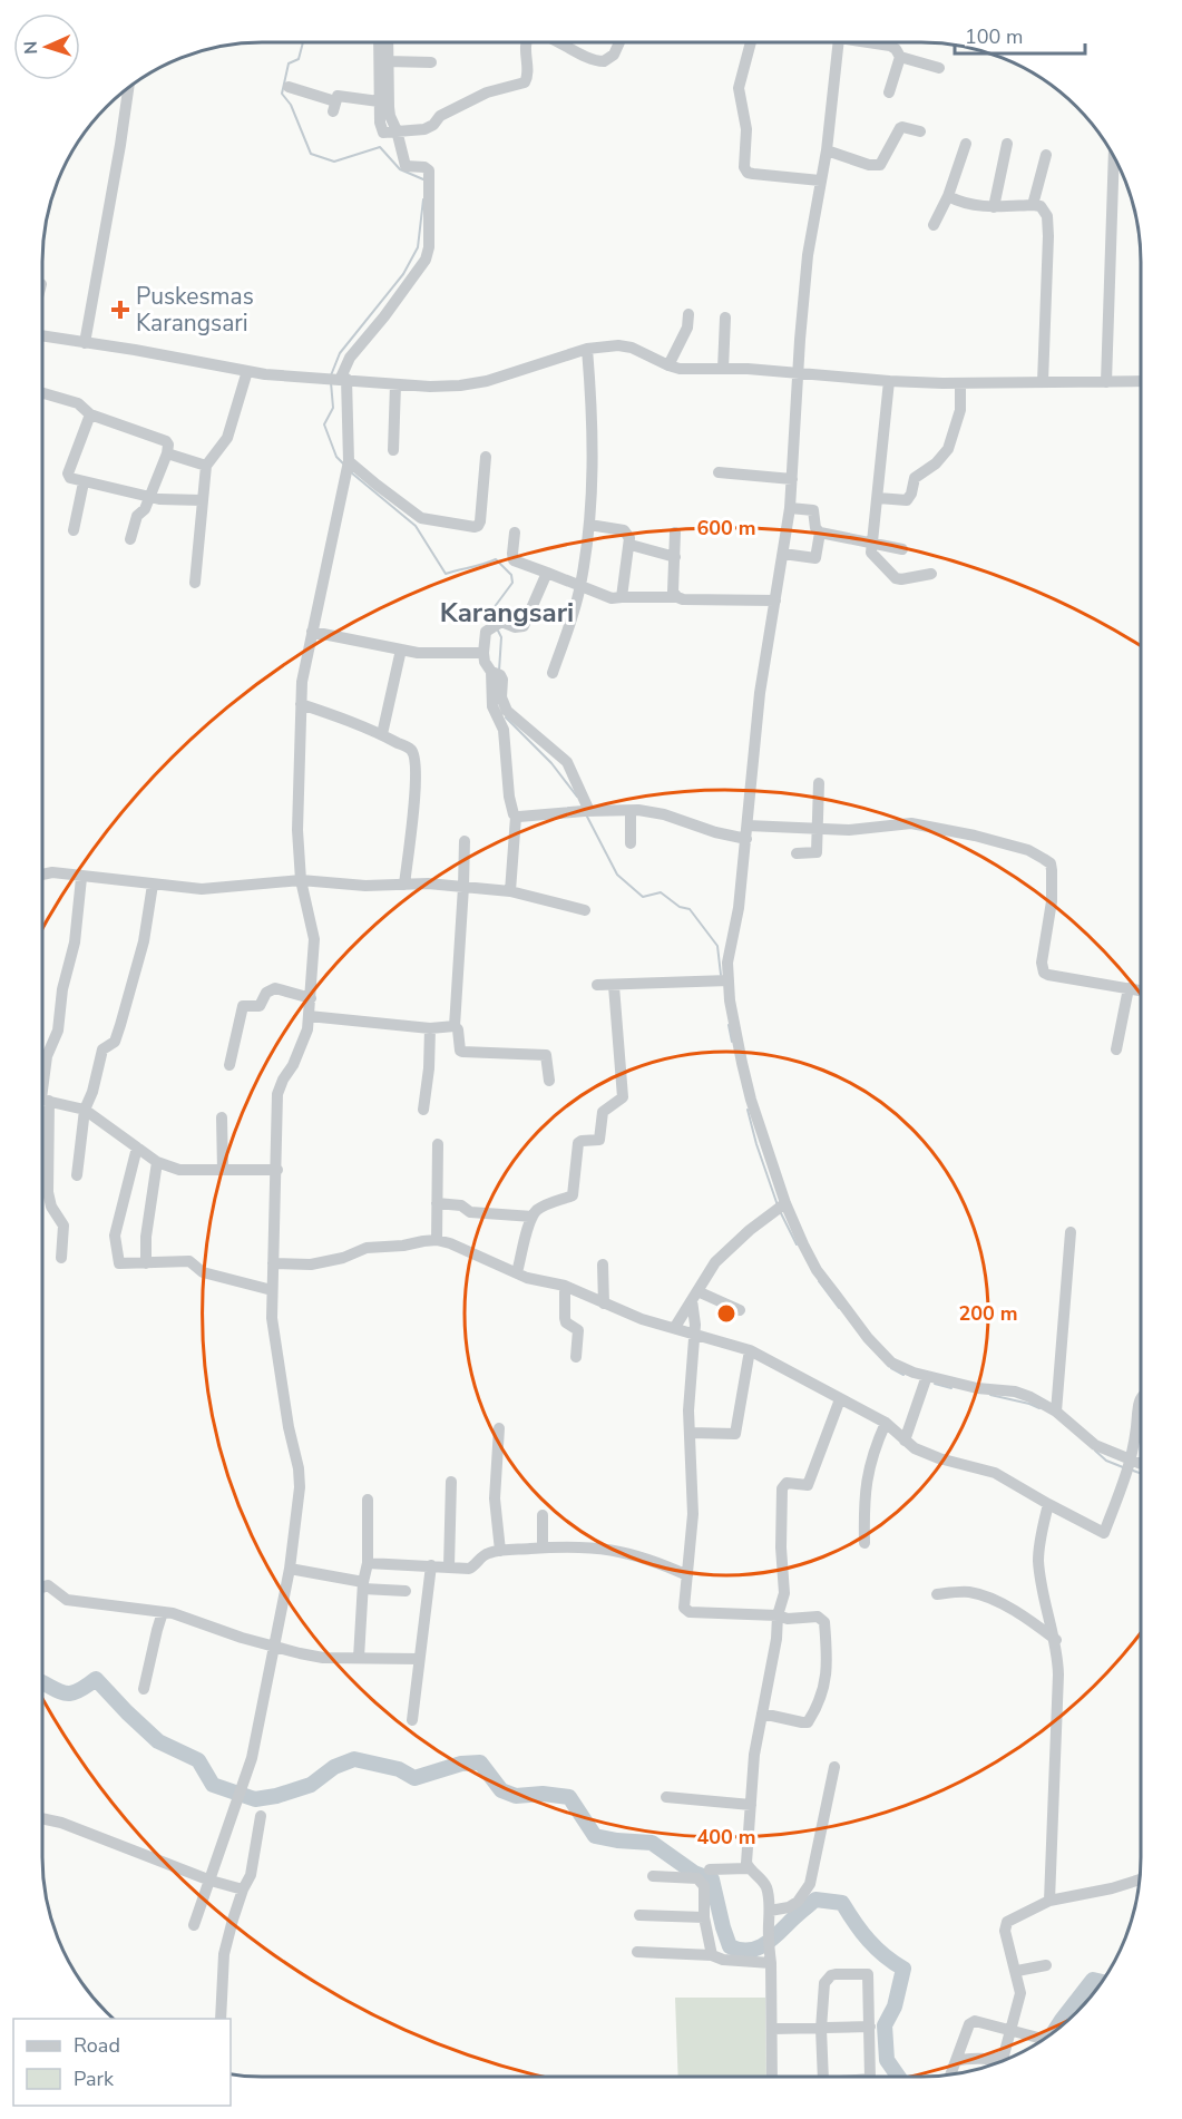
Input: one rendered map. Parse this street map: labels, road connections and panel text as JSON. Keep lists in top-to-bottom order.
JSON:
{
  "districts": ["Karangsari"],
  "places": {
    "health": ["Puskesmas Karangsari"]
  },
  "legend": ["Road", "Park"],
  "scale_bar": "100 m",
  "north": "left",
  "rings": ["600 m", "200 m", "400 m"]
}
